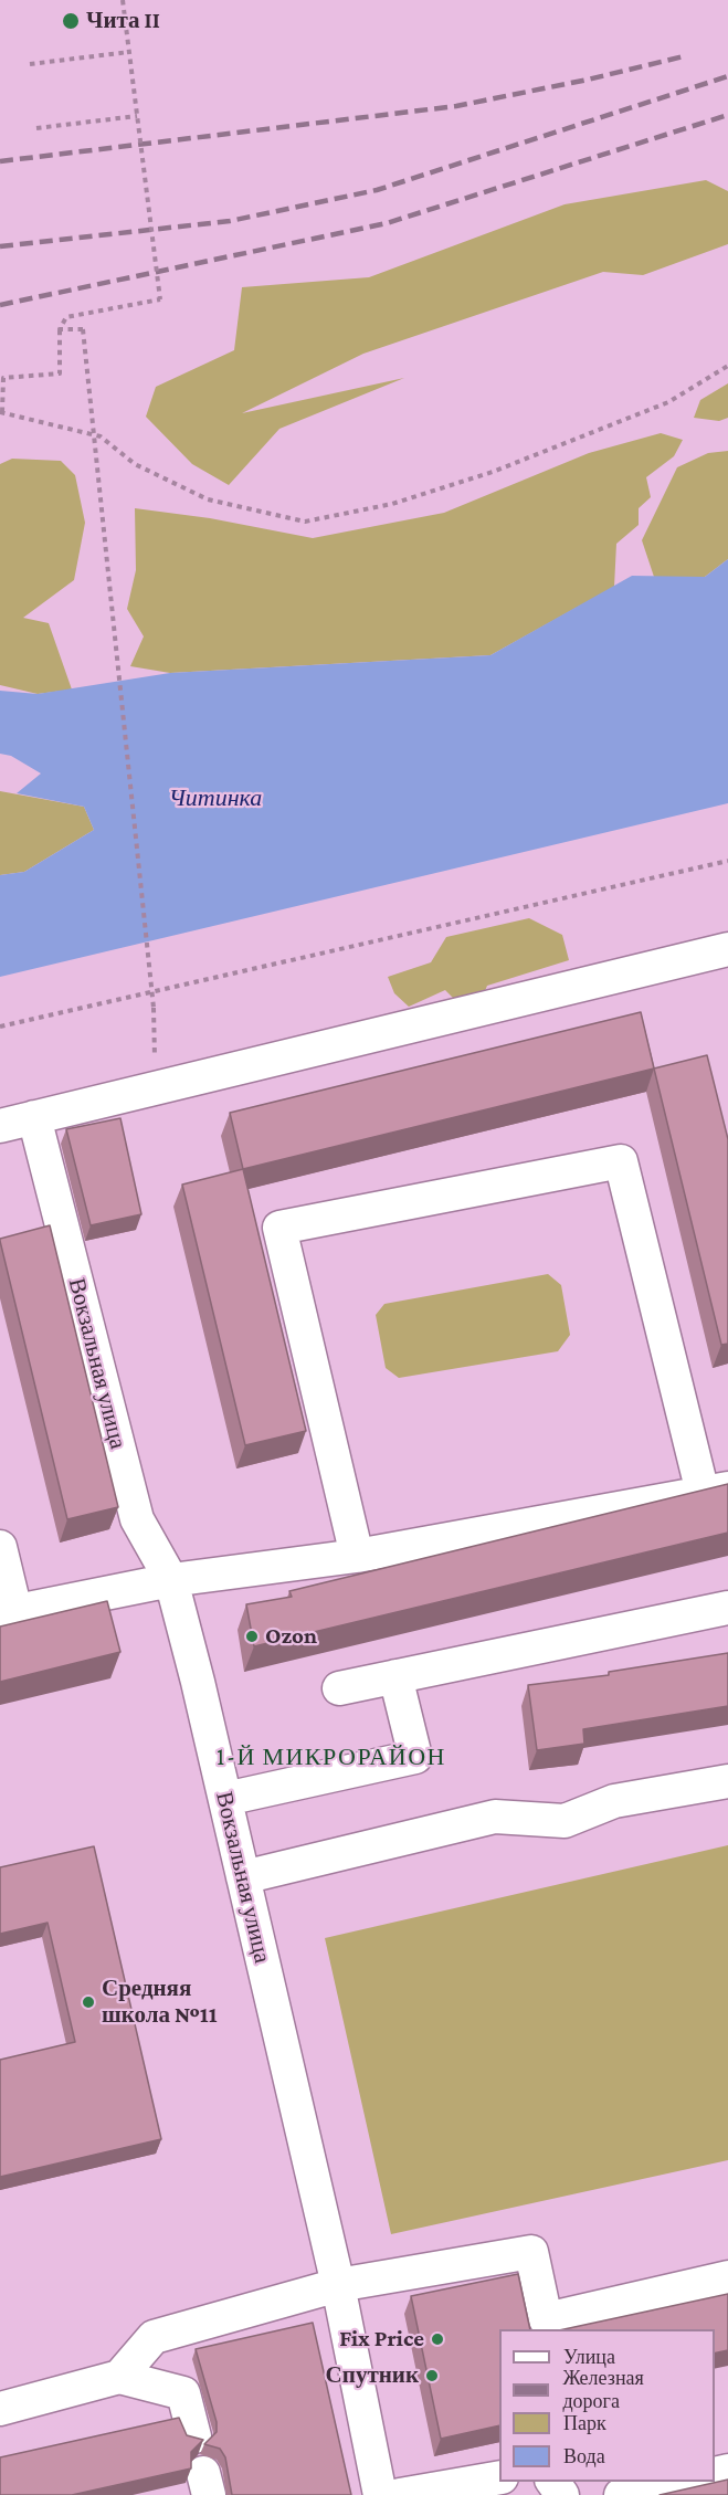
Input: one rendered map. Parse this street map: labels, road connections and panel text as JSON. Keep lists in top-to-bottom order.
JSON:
{
  "streets": {
    "street": ["Вокзальная улица"]
  },
  "districts": ["1-Й МИКРОРАЙОН"],
  "water": ["Читинка"],
  "places": [
    "Чита II",
    "Ozon",
    "Средняя школа №11",
    "Fix Price",
    "Спутник"
  ],
  "legend": [
    "Улица",
    "Железная дорога",
    "Парк",
    "Вода"
  ]
}
